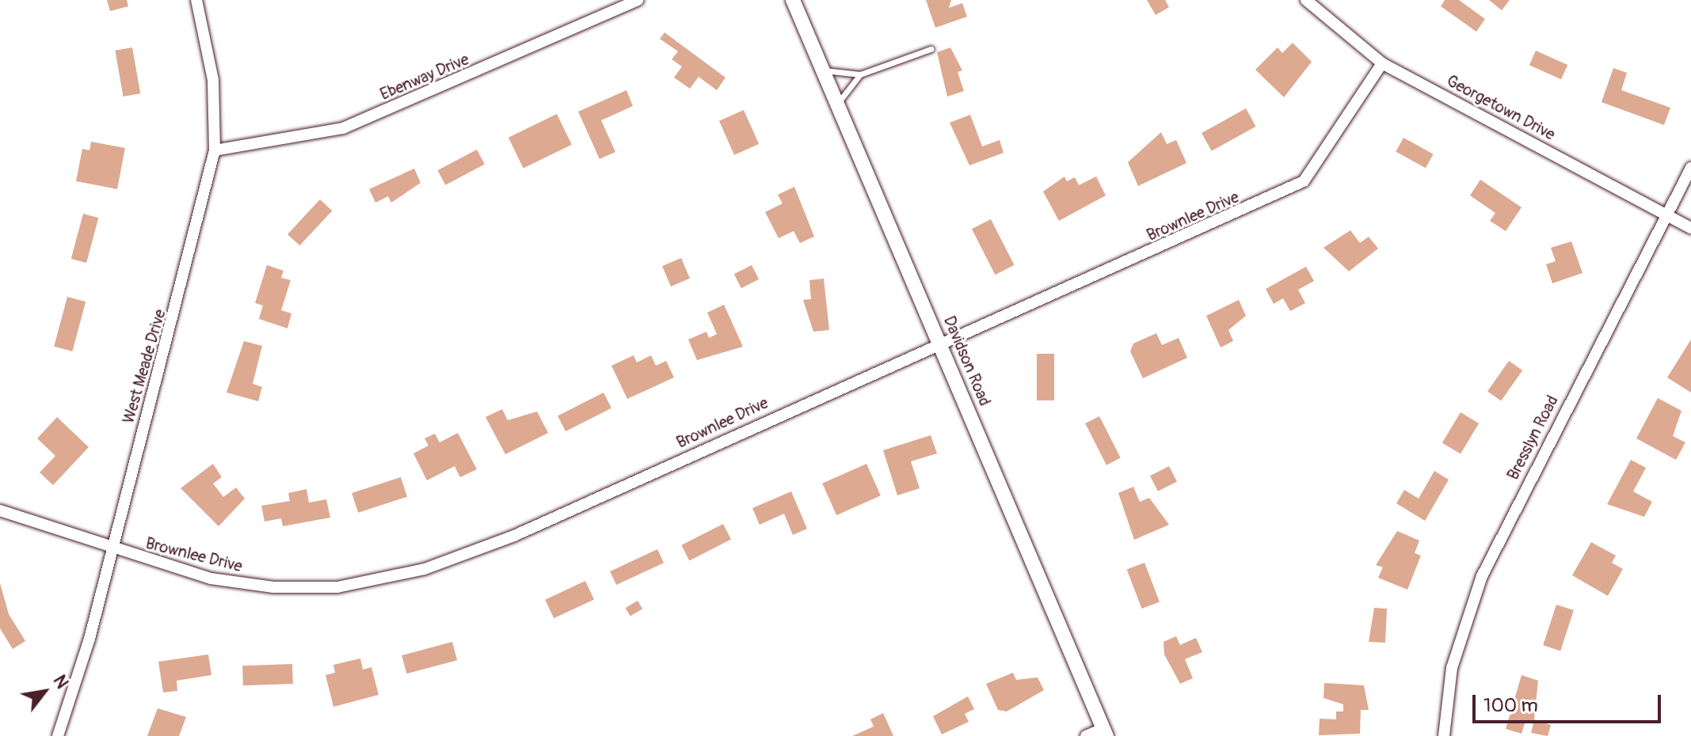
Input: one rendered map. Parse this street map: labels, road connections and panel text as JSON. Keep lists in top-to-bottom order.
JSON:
{
  "streets": {
    "street": [
      "Ebenway Drive",
      "Georgetown Drive",
      "Brownlee Drive",
      "Davidson Road",
      "West Meade Drive",
      "Bresslyn Road"
    ]
  },
  "crossings": [
    ["Ebenway Drive", "West Meade Drive"],
    ["Georgetown Drive", "Brownlee Drive"],
    ["Georgetown Drive", "Bresslyn Road"],
    ["Brownlee Drive", "Davidson Road"],
    ["Brownlee Drive", "West Meade Drive"]
  ],
  "scale_bar": "100 m",
  "north": "top right"
}
